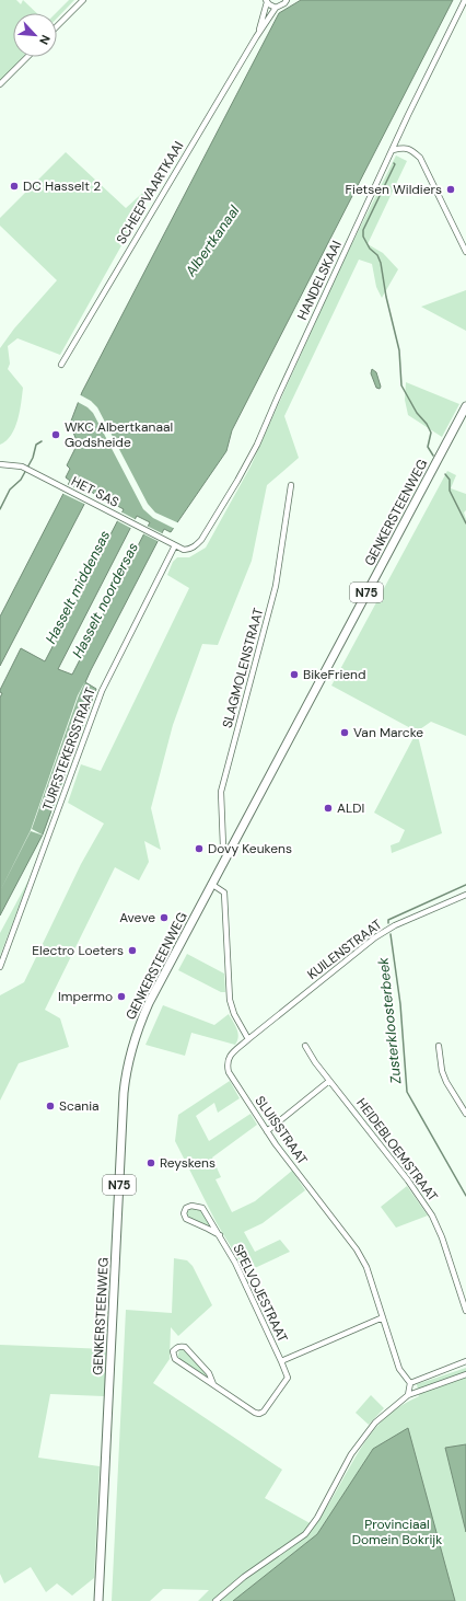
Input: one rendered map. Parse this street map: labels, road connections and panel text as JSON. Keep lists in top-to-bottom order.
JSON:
{
  "streets": {
    "main road": ["GENKERSTEENWEG", "N75"],
    "street": [
      "SCHEEPVAARTKAAI",
      "HANDELSKAAI",
      "HET SAS",
      "SLAGMOLENSTRAAT",
      "TURFSTEKERSSTRAAT",
      "KUILENSTRAAT",
      "SLUISSTRAAT",
      "HEIDEBLOEMSTRAAT",
      "SPELVOJESTRAAT"
    ]
  },
  "crossings": [
    ["HANDELSKAAI", "HET SAS"],
    ["HANDELSKAAI", "TURFSTEKERSSTRAAT"],
    ["HET SAS", "TURFSTEKERSSTRAAT"],
    ["GENKERSTEENWEG", "SLAGMOLENSTRAAT"],
    ["KUILENSTRAAT", "SLUISSTRAAT"],
    ["SLUISSTRAAT", "SPELVOJESTRAAT"]
  ],
  "water": [
    "Albertkanaal",
    "Hasselt middensas",
    "Hasselt noordersas",
    "Zusterkloosterbeek"
  ],
  "parks": ["Provinciaal Domein Bokrijk"],
  "places": [
    "DC Hasselt 2",
    "Fietsen Wildiers",
    "WKC Albertkanaal Godsheide",
    "BikeFriend",
    "Van Marcke",
    "ALDI",
    "Dovy Keukens",
    "Aveve",
    "Electro Loeters",
    "Impermo",
    "Scania",
    "Reyskens"
  ],
  "north": "bottom right"
}
